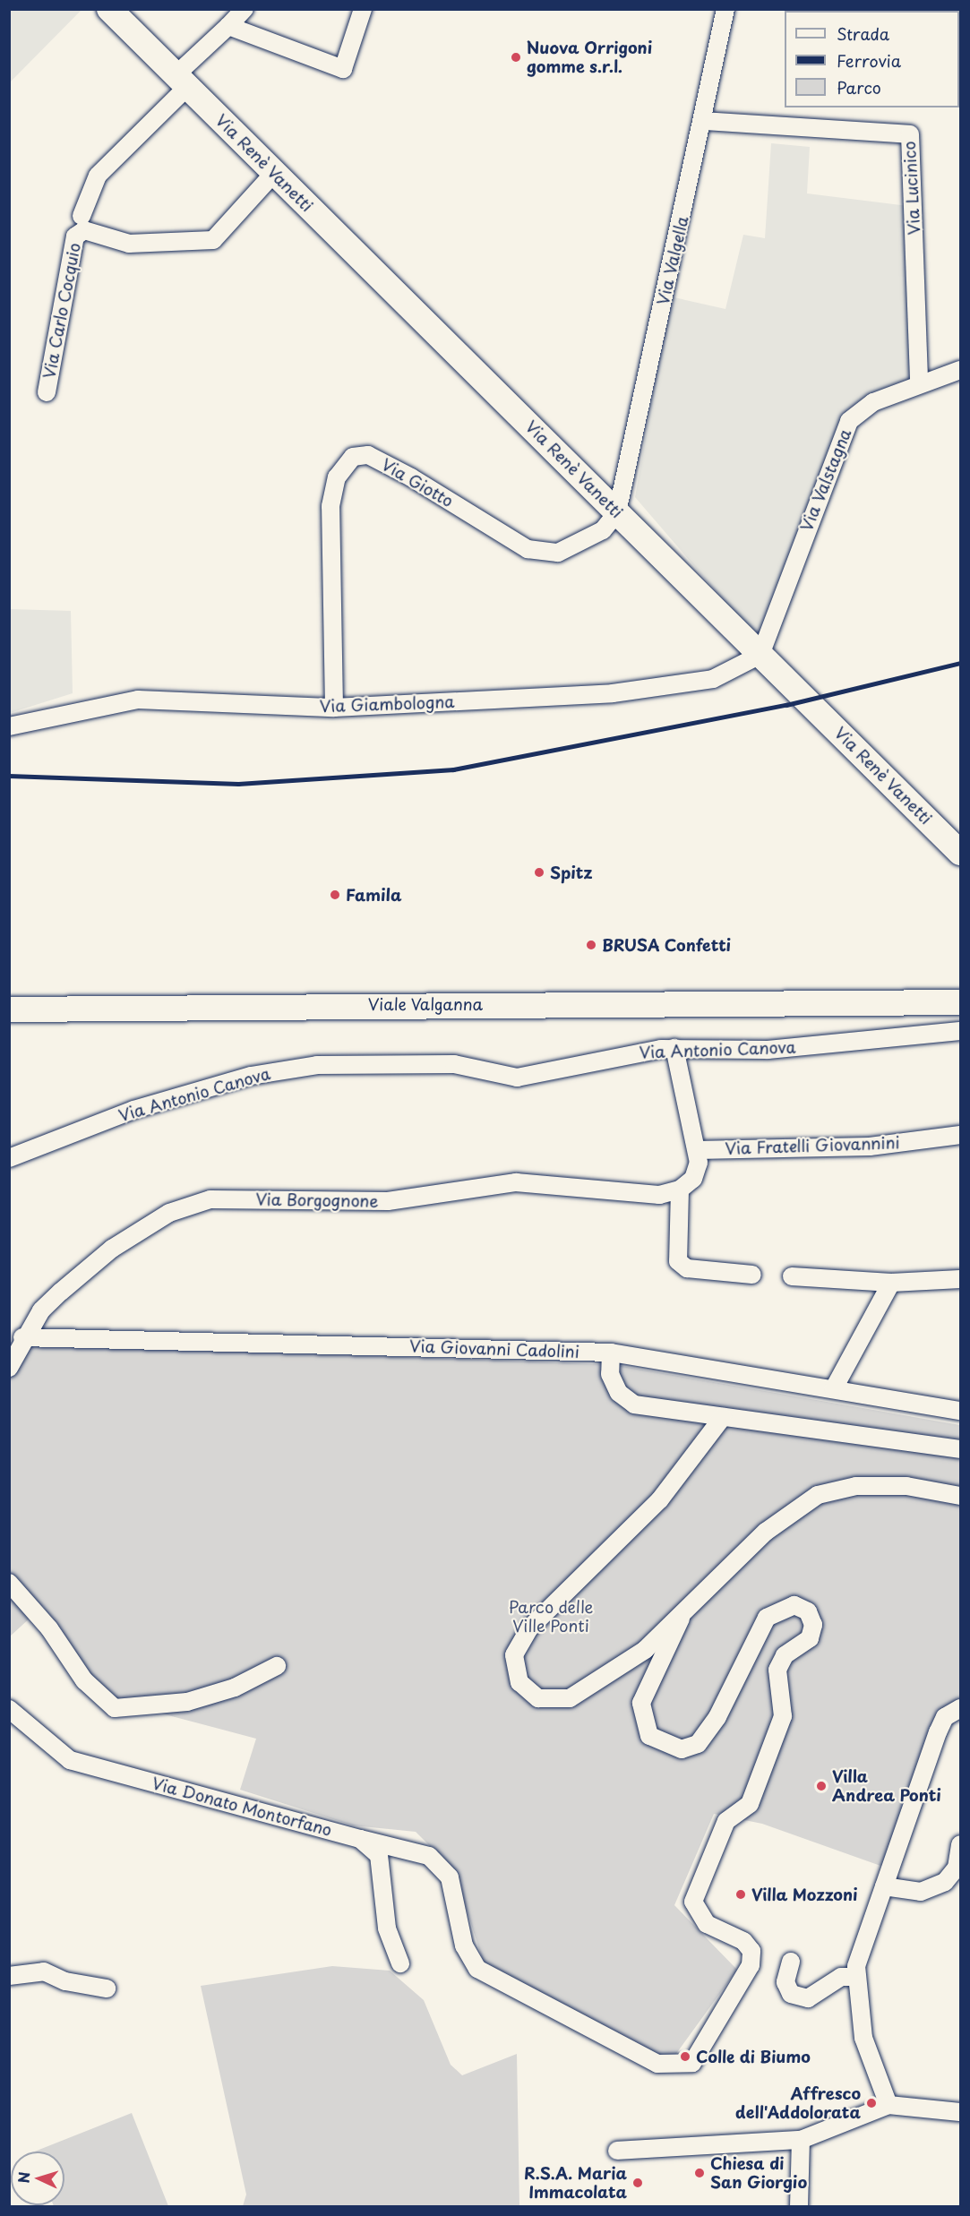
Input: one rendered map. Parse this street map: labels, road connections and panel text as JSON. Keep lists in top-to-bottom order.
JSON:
{
  "streets": {
    "street": [
      "Via Renè Vanetti",
      "Via Lucinico",
      "Via Valgella",
      "Via Carlo Cocquio",
      "Via Valstagna",
      "Via Giotto",
      "Via Giambologna",
      "Viale Valganna",
      "Via Antonio Canova",
      "Via Fratelli Giovannini",
      "Via Borgognone",
      "Via Giovanni Cadolini",
      "Via Donato Montorfano"
    ]
  },
  "crossings": [
    ["Via Renè Vanetti", "Via Valgella"],
    ["Via Renè Vanetti", "Via Carlo Cocquio"],
    ["Via Renè Vanetti", "Via Valstagna"],
    ["Via Renè Vanetti", "Via Giotto"],
    ["Via Renè Vanetti", "Via Giambologna"],
    ["Via Lucinico", "Via Valgella"],
    ["Via Lucinico", "Via Valstagna"],
    ["Via Valgella", "Via Giotto"],
    ["Via Valstagna", "Via Giambologna"],
    ["Via Giotto", "Via Giambologna"],
    ["Via Borgognone", "Via Giovanni Cadolini"]
  ],
  "parks": ["Parco delle Ville Ponti"],
  "places": [
    "Nuova Orrigoni gomme s.r.l.",
    "Spitz",
    "Famila",
    "BRUSA Confetti",
    "Villa Andrea Ponti",
    "Villa Mozzoni",
    "Colle di Biumo",
    "Affresco dell'Addolorata",
    "Chiesa di San Giorgio",
    "R.S.A. Maria Immacolata"
  ],
  "legend": ["Strada", "Ferrovia", "Parco"],
  "north": "left"
}
